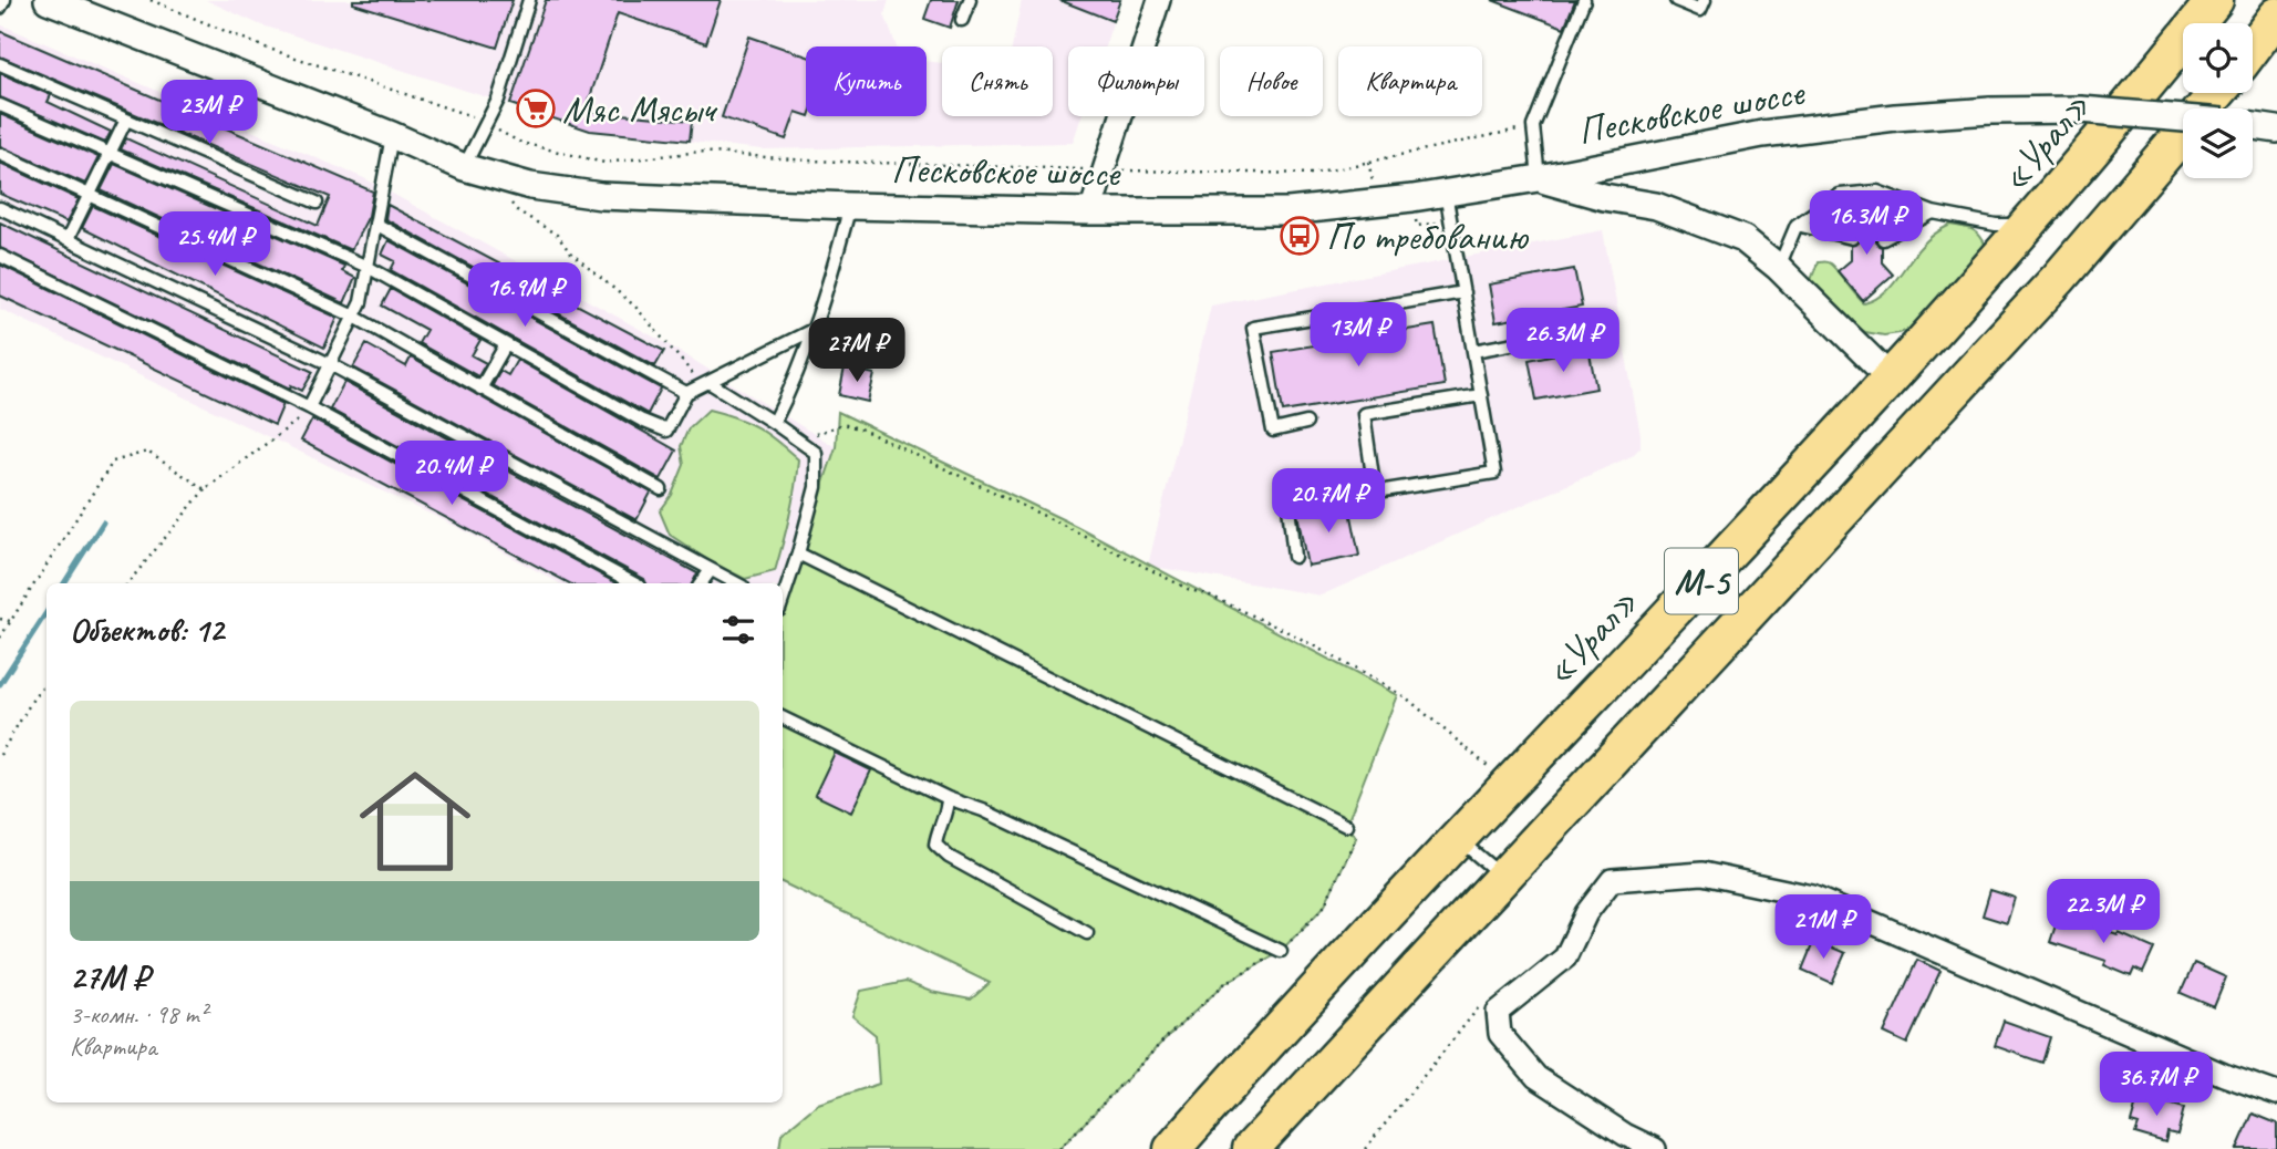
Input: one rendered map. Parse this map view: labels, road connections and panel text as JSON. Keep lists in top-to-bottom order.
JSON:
{
  "streets": {
    "highway": ["«Урал»", "М-5"],
    "street": ["Песковское шоссе"]
  },
  "places": {
    "supermarket": ["Мяс Мясыч"],
    "bus stop": ["По требованию"]
  },
  "page": {
    "chip": [
      "Купить",
      "Снять",
      "Фильтры",
      "Новое",
      "Квартира"
    ],
    "price": [
      "23M ₽",
      "16.3M ₽",
      "25.4M ₽",
      "16.9M ₽",
      "13M ₽",
      "26.3M ₽",
      "27M ₽",
      "20.4M ₽",
      "20.7M ₽",
      "22.3M ₽",
      "21M ₽",
      "36.7M ₽"
    ],
    "heading": "Объектов: 12",
    "list": [
      {
        "name": "27M ₽",
        "note": "3-комн. · 98 m² · Квартира"
      }
    ]
  }
}
